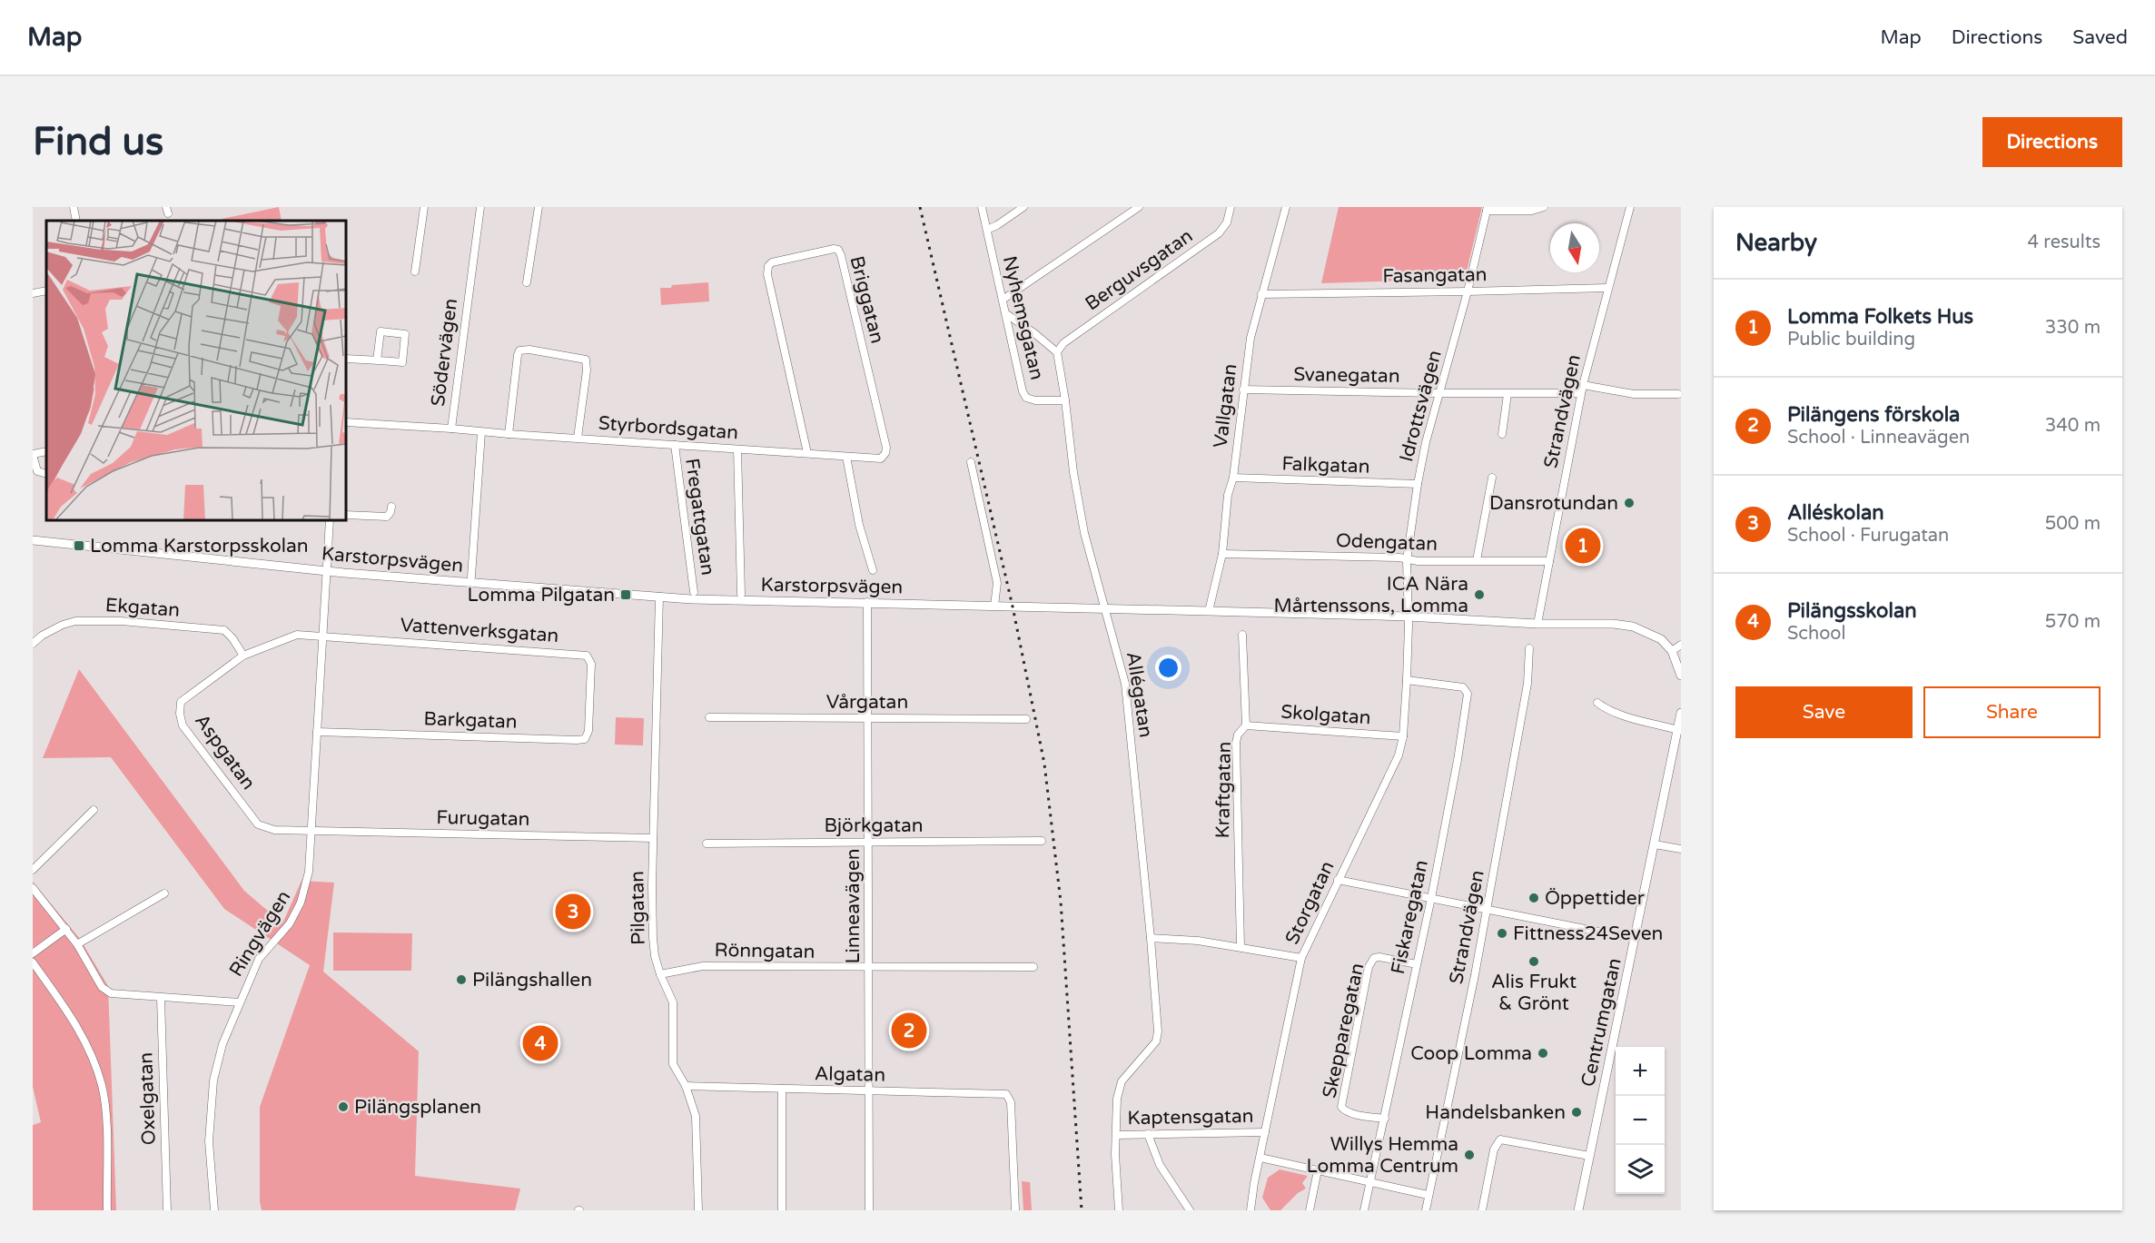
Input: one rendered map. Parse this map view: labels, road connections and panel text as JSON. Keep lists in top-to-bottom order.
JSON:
{
  "streets": {
    "street": [
      "Berguvsgatan",
      "Fasangatan",
      "Briggatan",
      "Nyhemsgatan",
      "Södervägen",
      "Svanegatan",
      "Vallgatan",
      "Idrottsvägen",
      "Strandvägen",
      "Styrbordsgatan",
      "Falkgatan",
      "Fregattgatan",
      "Odengatan",
      "Karstorpsvägen",
      "Ekgatan",
      "Vattenverksgatan",
      "Allégatan",
      "Vårgatan",
      "Skolgatan",
      "Barkgatan",
      "Aspgatan",
      "Kraftgatan",
      "Furugatan",
      "Björkgatan",
      "Storgatan",
      "Linneavägen",
      "Pilgatan",
      "Fiskaregatan",
      "Ringvägen",
      "Rönngatan",
      "Centrumgatan",
      "Skepparegatan",
      "Algatan",
      "Oxelgatan",
      "Kaptensgatan"
    ]
  },
  "crossings": [
    ["Berguvsgatan", "Allégatan"],
    ["Fasangatan", "Vallgatan"],
    ["Fasangatan", "Idrottsvägen"],
    ["Fasangatan", "Strandvägen"],
    ["Briggatan", "Styrbordsgatan"],
    ["Nyhemsgatan", "Allégatan"],
    ["Södervägen", "Styrbordsgatan"],
    ["Svanegatan", "Vallgatan"],
    ["Svanegatan", "Idrottsvägen"],
    ["Svanegatan", "Strandvägen"],
    ["Vallgatan", "Falkgatan"],
    ["Vallgatan", "Odengatan"],
    ["Vallgatan", "Karstorpsvägen"],
    ["Idrottsvägen", "Falkgatan"],
    ["Idrottsvägen", "Odengatan"],
    ["Idrottsvägen", "Karstorpsvägen"],
    ["Idrottsvägen", "Storgatan"],
    ["Strandvägen", "Odengatan"],
    ["Strandvägen", "Karstorpsvägen"],
    ["Styrbordsgatan", "Fregattgatan"],
    ["Karstorpsvägen", "Allégatan"],
    ["Karstorpsvägen", "Storgatan"],
    ["Karstorpsvägen", "Linneavägen"],
    ["Karstorpsvägen", "Pilgatan"],
    ["Karstorpsvägen", "Ringvägen"],
    ["Ekgatan", "Aspgatan"],
    ["Vattenverksgatan", "Barkgatan"],
    ["Vattenverksgatan", "Aspgatan"],
    ["Vattenverksgatan", "Ringvägen"],
    ["Allégatan", "Kaptensgatan"],
    ["Vårgatan", "Linneavägen"],
    ["Skolgatan", "Kraftgatan"],
    ["Skolgatan", "Storgatan"],
    ["Barkgatan", "Ringvägen"],
    ["Aspgatan", "Furugatan"],
    ["Aspgatan", "Ringvägen"],
    ["Furugatan", "Pilgatan"],
    ["Furugatan", "Ringvägen"],
    ["Björkgatan", "Linneavägen"],
    ["Storgatan", "Fiskaregatan"],
    ["Storgatan", "Kaptensgatan"],
    ["Linneavägen", "Rönngatan"],
    ["Linneavägen", "Algatan"],
    ["Pilgatan", "Rönngatan"],
    ["Pilgatan", "Algatan"],
    ["Fiskaregatan", "Skepparegatan"]
  ],
  "places": {
    "other": [
      "Dansrotundan",
      "ICA Nära Mårtenssons, Lomma",
      "Öppettider",
      "Fittness24Seven",
      "Alis Frukt & Grönt",
      "Pilängshallen",
      "Coop Lomma",
      "Pilängsplanen",
      "Handelsbanken",
      "Willys Hemma Lomma Centrum"
    ],
    "transit": ["Lomma Karstorpsskolan", "Lomma Pilgatan"]
  },
  "north": "bottom",
  "page": {
    "header": "Map",
    "nav": ["Map", "Directions", "Saved"],
    "buttons": [
      "Directions",
      ["Save", "Share"]
    ],
    "title": "Find us",
    "heading": ["Nearby", "4 results"],
    "list": [
      {
        "mark": "1",
        "name": "Lomma Folkets Hus",
        "note": "Public building",
        "value": "330 m"
      },
      {
        "mark": "2",
        "name": "Pilängens förskola",
        "note": "School · Linneavägen",
        "value": "340 m"
      },
      {
        "mark": "3",
        "name": "Alléskolan",
        "note": "School · Furugatan",
        "value": "500 m"
      },
      {
        "mark": "4",
        "name": "Pilängsskolan",
        "note": "School",
        "value": "570 m"
      }
    ],
    "pins": [
      "1",
      "3",
      "2",
      "4"
    ],
    "map_buttons": ["+", "−"]
  }
}
